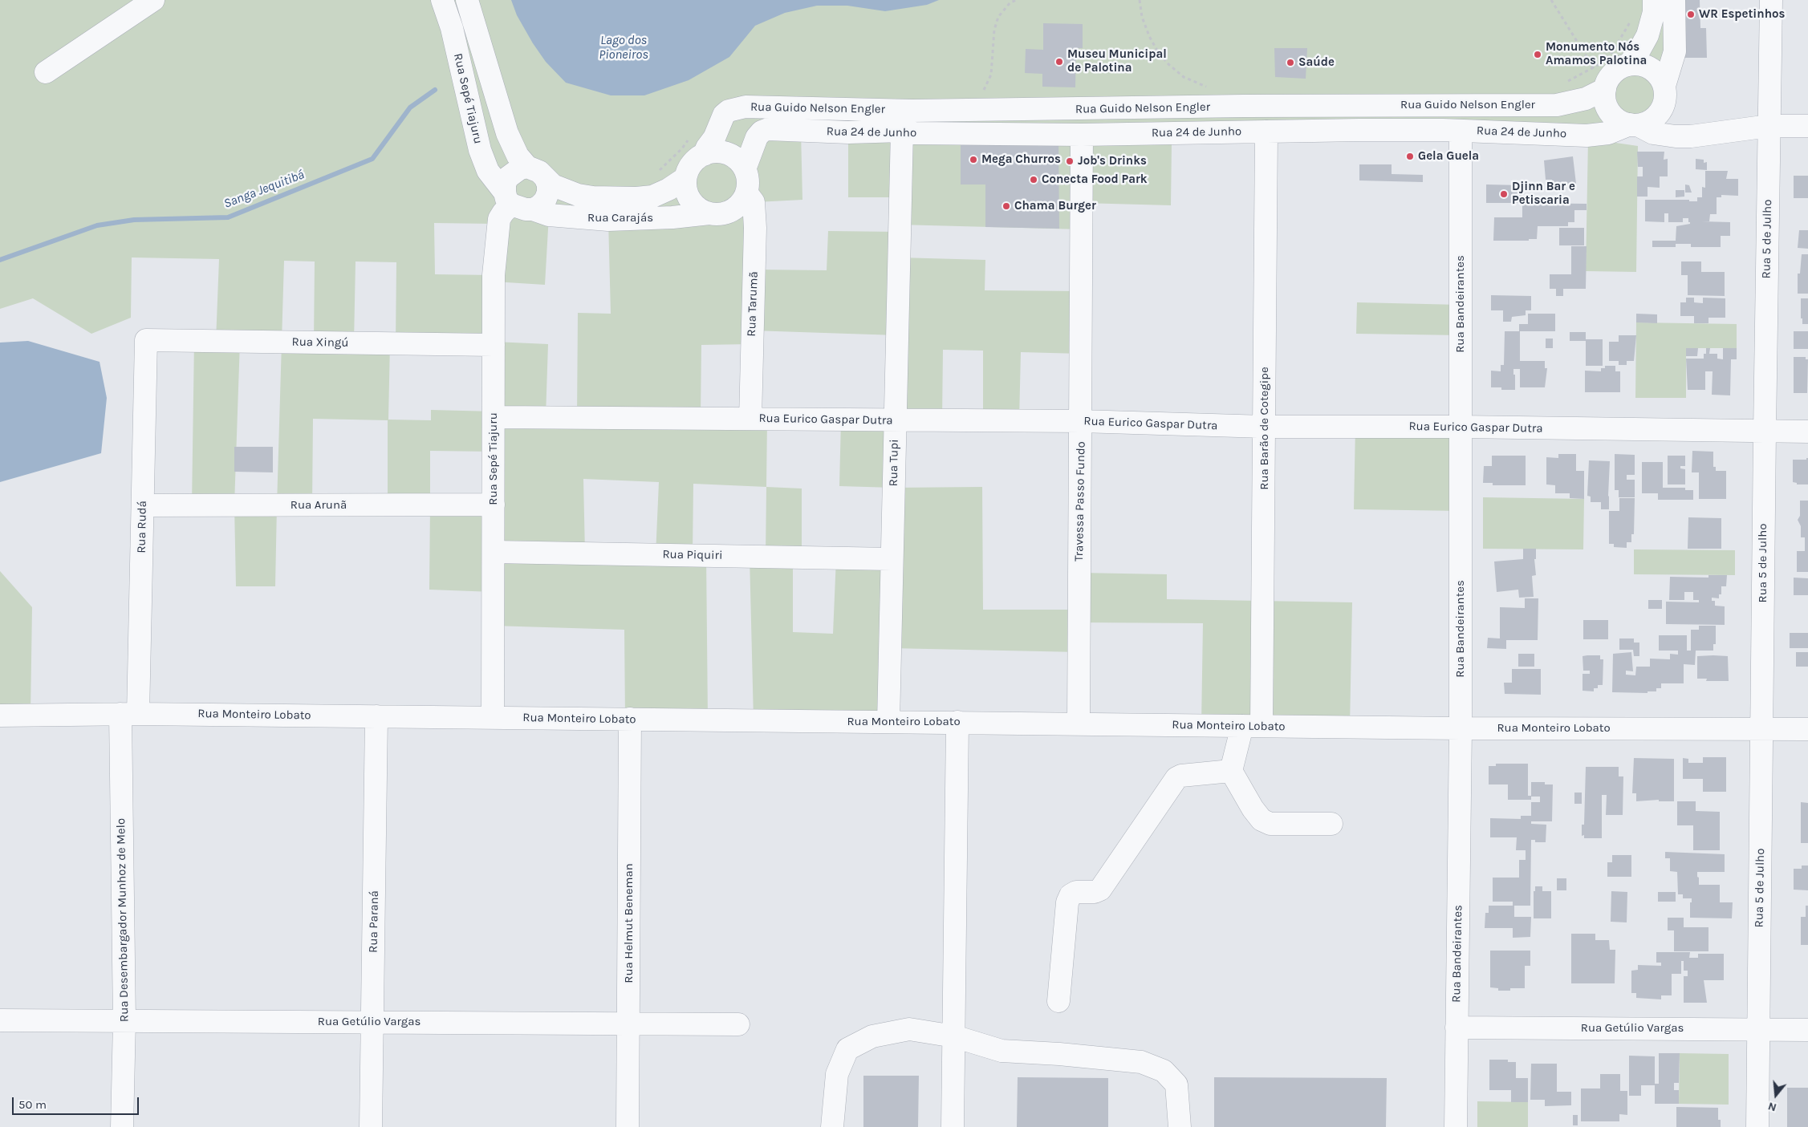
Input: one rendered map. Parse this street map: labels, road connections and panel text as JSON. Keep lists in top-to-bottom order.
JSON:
{
  "streets": {
    "street": [
      "Rua Sepé Tiajuru",
      "Rua Guido Nelson Engler",
      "Rua 24 de Junho",
      "Rua Carajás",
      "Rua 5 de Julho",
      "Rua Tarumã",
      "Rua Bandeirantes",
      "Rua Xingú",
      "Rua Eurico Gaspar Dutra",
      "Rua Barão de Cotegipe",
      "Rua Tupi",
      "Travessa Passo Fundo",
      "Rua Arunã",
      "Rua Rudá",
      "Rua Piquiri",
      "Rua Monteiro Lobato",
      "Rua Desembargador Munhoz de Melo",
      "Rua Paraná",
      "Rua Helmut Beneman",
      "Rua Getúlio Vargas"
    ]
  },
  "crossings": [
    ["Rua Sepé Tiajuru", "Rua Carajás"],
    ["Rua Sepé Tiajuru", "Rua Xingú"],
    ["Rua Sepé Tiajuru", "Rua Eurico Gaspar Dutra"],
    ["Rua Sepé Tiajuru", "Rua Arunã"],
    ["Rua Sepé Tiajuru", "Rua Piquiri"],
    ["Rua Sepé Tiajuru", "Rua Monteiro Lobato"],
    ["Rua Guido Nelson Engler", "Rua 24 de Junho"],
    ["Rua Guido Nelson Engler", "Rua Carajás"],
    ["Rua Guido Nelson Engler", "Rua Tarumã"],
    ["Rua 24 de Junho", "Rua Carajás"],
    ["Rua 24 de Junho", "Rua Tarumã"],
    ["Rua 24 de Junho", "Rua Bandeirantes"],
    ["Rua 24 de Junho", "Rua Barão de Cotegipe"],
    ["Rua 24 de Junho", "Rua Tupi"],
    ["Rua 24 de Junho", "Travessa Passo Fundo"],
    ["Rua Carajás", "Rua Tarumã"],
    ["Rua 5 de Julho", "Rua Eurico Gaspar Dutra"],
    ["Rua 5 de Julho", "Rua Monteiro Lobato"],
    ["Rua 5 de Julho", "Rua Getúlio Vargas"],
    ["Rua Tarumã", "Rua Eurico Gaspar Dutra"],
    ["Rua Bandeirantes", "Rua Eurico Gaspar Dutra"],
    ["Rua Bandeirantes", "Rua Monteiro Lobato"],
    ["Rua Bandeirantes", "Rua Getúlio Vargas"],
    ["Rua Xingú", "Rua Rudá"],
    ["Rua Eurico Gaspar Dutra", "Rua Barão de Cotegipe"],
    ["Rua Eurico Gaspar Dutra", "Rua Tupi"],
    ["Rua Eurico Gaspar Dutra", "Travessa Passo Fundo"],
    ["Rua Barão de Cotegipe", "Rua Monteiro Lobato"],
    ["Rua Tupi", "Rua Piquiri"],
    ["Rua Tupi", "Rua Monteiro Lobato"],
    ["Travessa Passo Fundo", "Rua Monteiro Lobato"],
    ["Rua Arunã", "Rua Rudá"],
    ["Rua Rudá", "Rua Monteiro Lobato"],
    ["Rua Rudá", "Rua Desembargador Munhoz de Melo"],
    ["Rua Monteiro Lobato", "Rua Desembargador Munhoz de Melo"],
    ["Rua Monteiro Lobato", "Rua Paraná"],
    ["Rua Monteiro Lobato", "Rua Helmut Beneman"],
    ["Rua Desembargador Munhoz de Melo", "Rua Getúlio Vargas"],
    ["Rua Paraná", "Rua Getúlio Vargas"],
    ["Rua Helmut Beneman", "Rua Getúlio Vargas"]
  ],
  "water": ["Lago dos Pioneiros", "Sanga Jequitibá"],
  "places": [
    "WR Espetinhos",
    "Monumento Nós Amamos Palotina",
    "Museu Municipal de Palotina",
    "Saúde",
    "Gela Guela",
    "Mega Churros",
    "Job's Drinks",
    "Conecta Food Park",
    "Djinn Bar e Petiscaria",
    "Chama Burger"
  ],
  "scale_bar": "50 m",
  "north": "bottom"
}
